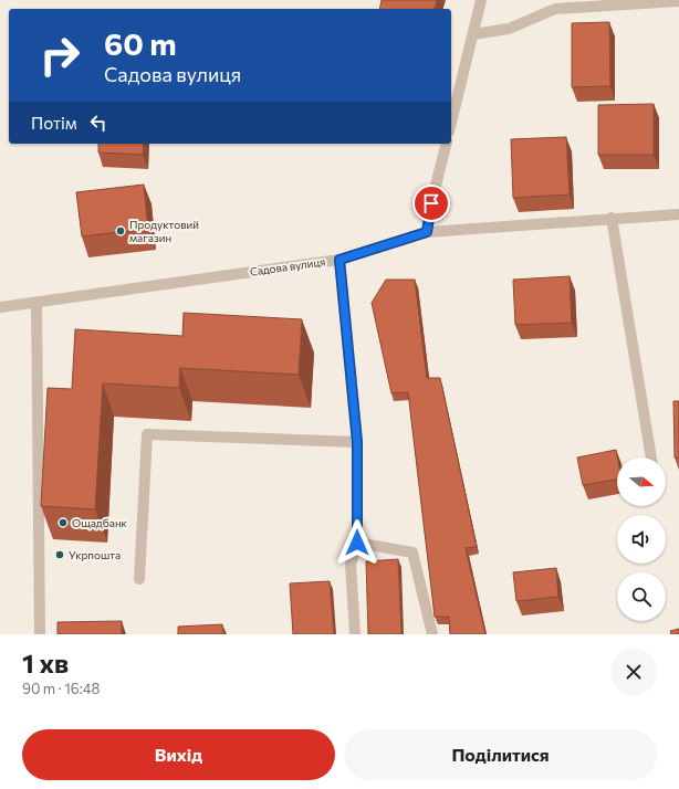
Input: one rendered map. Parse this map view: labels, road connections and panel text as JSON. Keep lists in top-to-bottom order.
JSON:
{
  "streets": {
    "street": ["Садова вулиця"]
  },
  "places": ["Продуктовий магазин", "Ощадбанк", "Укрпошта"],
  "north": "right",
  "page": {
    "turn": ["60 m", "Садова вулиця"],
    "then": "Потім",
    "heading": ["1 хв", "90 m · 16:48"],
    "buttons": ["Вихід", "Поділитися"]
  }
}
